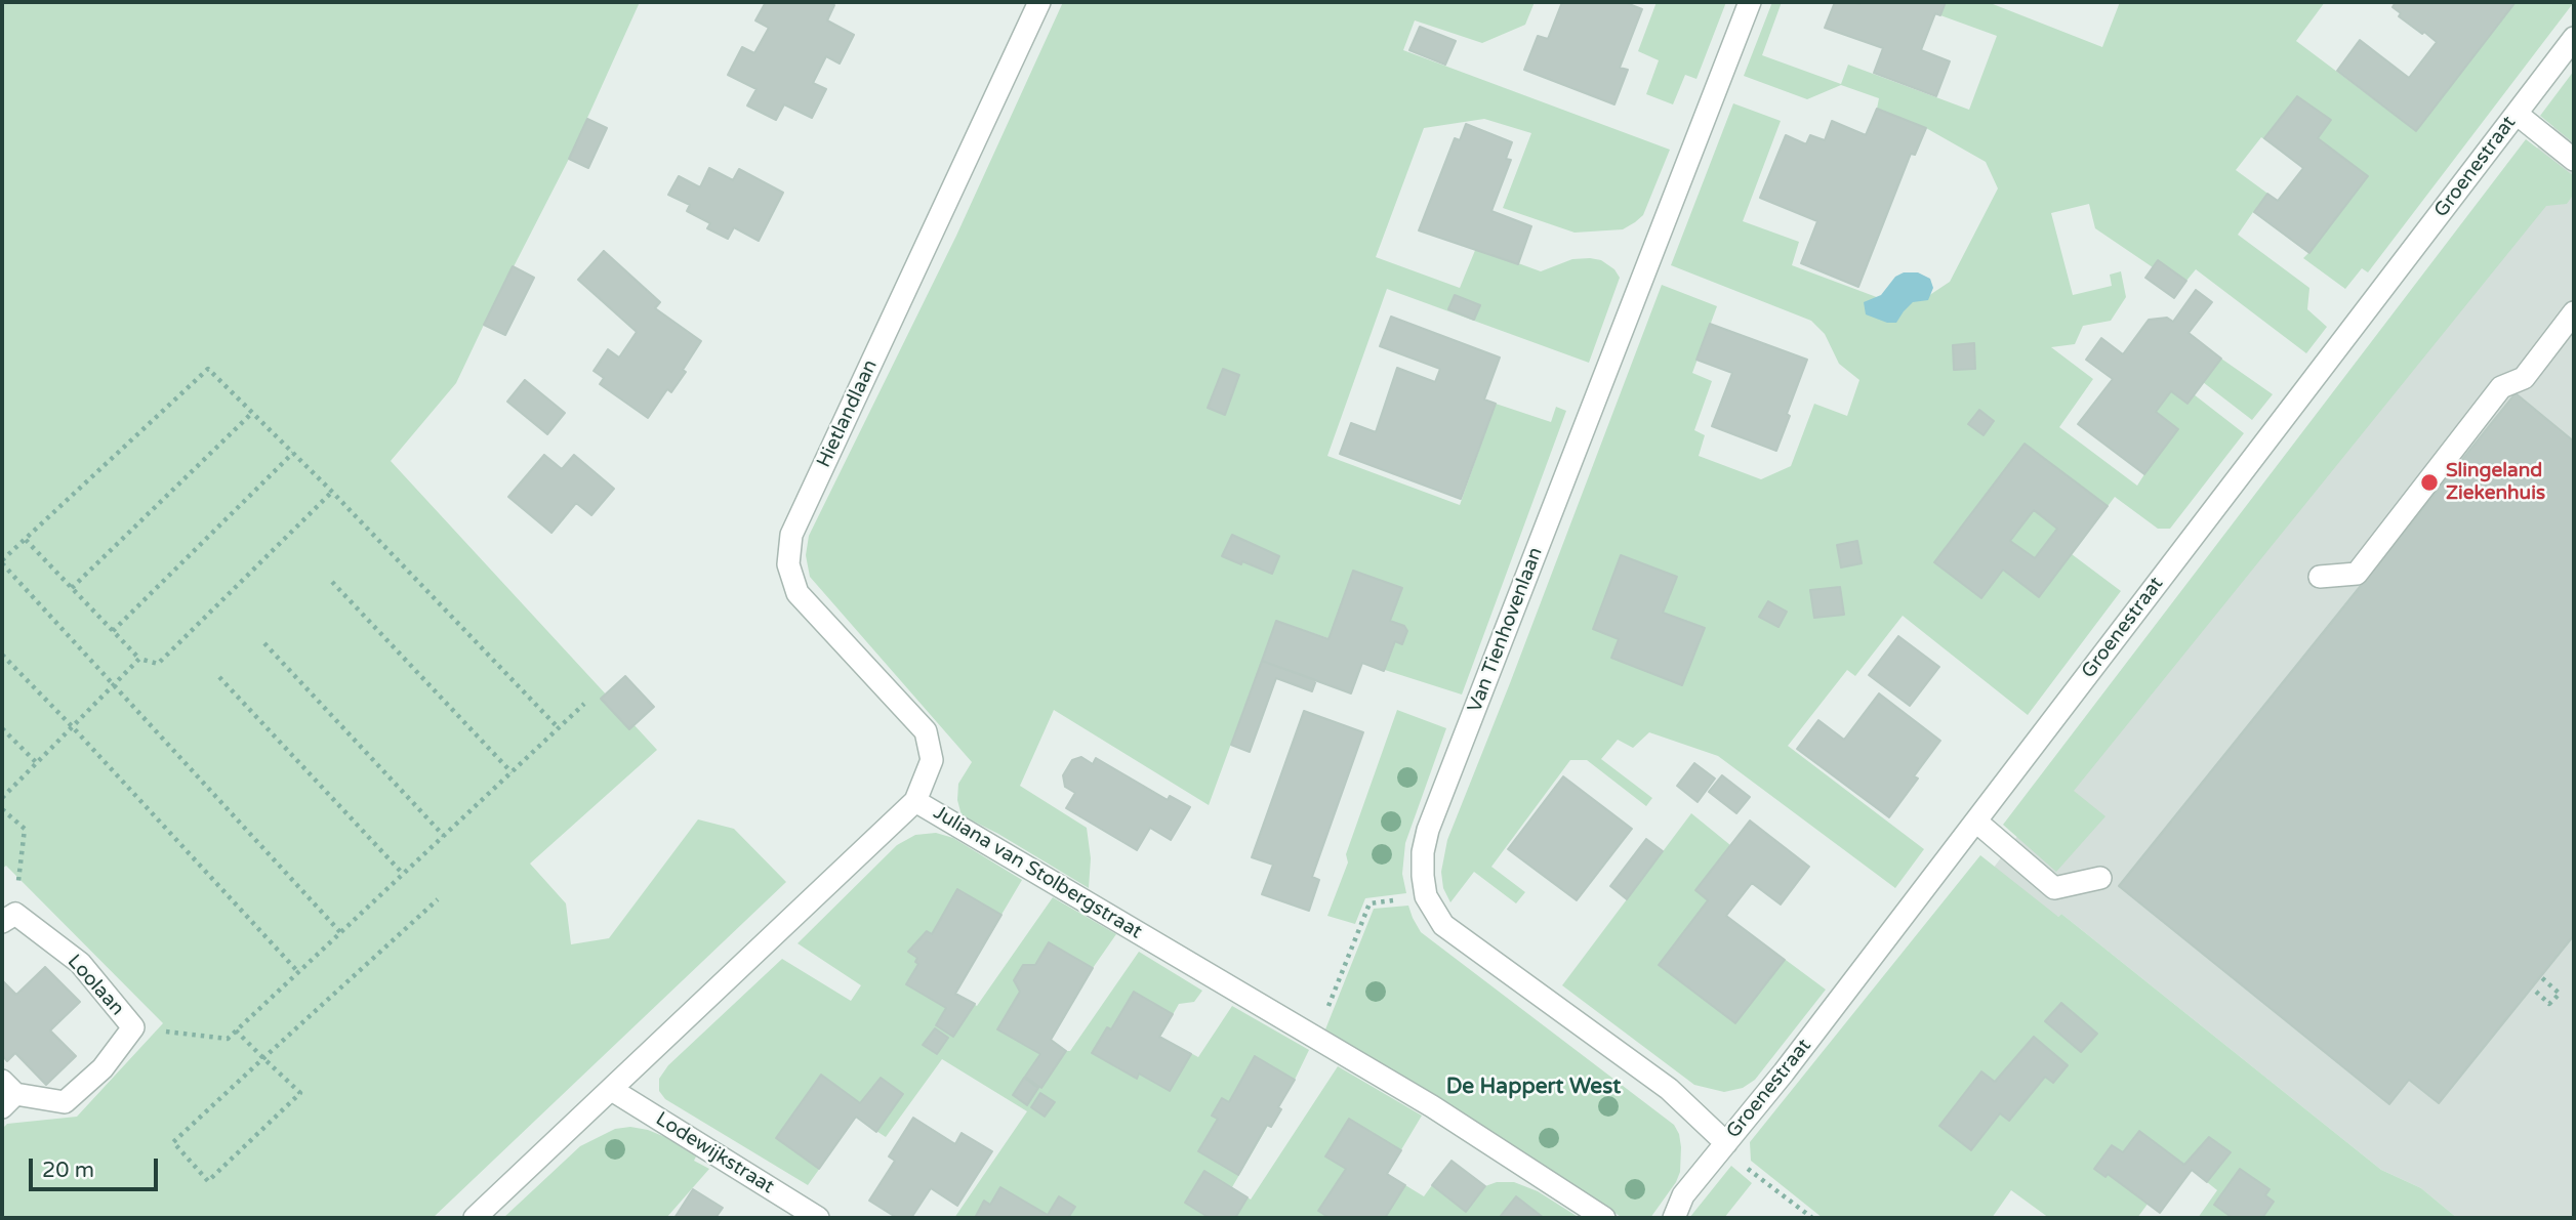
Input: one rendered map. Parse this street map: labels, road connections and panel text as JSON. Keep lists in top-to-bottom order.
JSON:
{
  "streets": {
    "street": [
      "Groenestraat",
      "Hietlandlaan",
      "Van Tienhovenlaan",
      "Juliana van Stolbergstraat",
      "Loolaan",
      "Lodewijkstraat"
    ]
  },
  "crossings": [
    ["Groenestraat", "Van Tienhovenlaan"],
    ["Hietlandlaan", "Juliana van Stolbergstraat"],
    ["Juliana van Stolbergstraat", "Lodewijkstraat"]
  ],
  "districts": ["De Happert West"],
  "places": ["Slingeland Ziekenhuis"],
  "scale_bar": "20 m"
}
